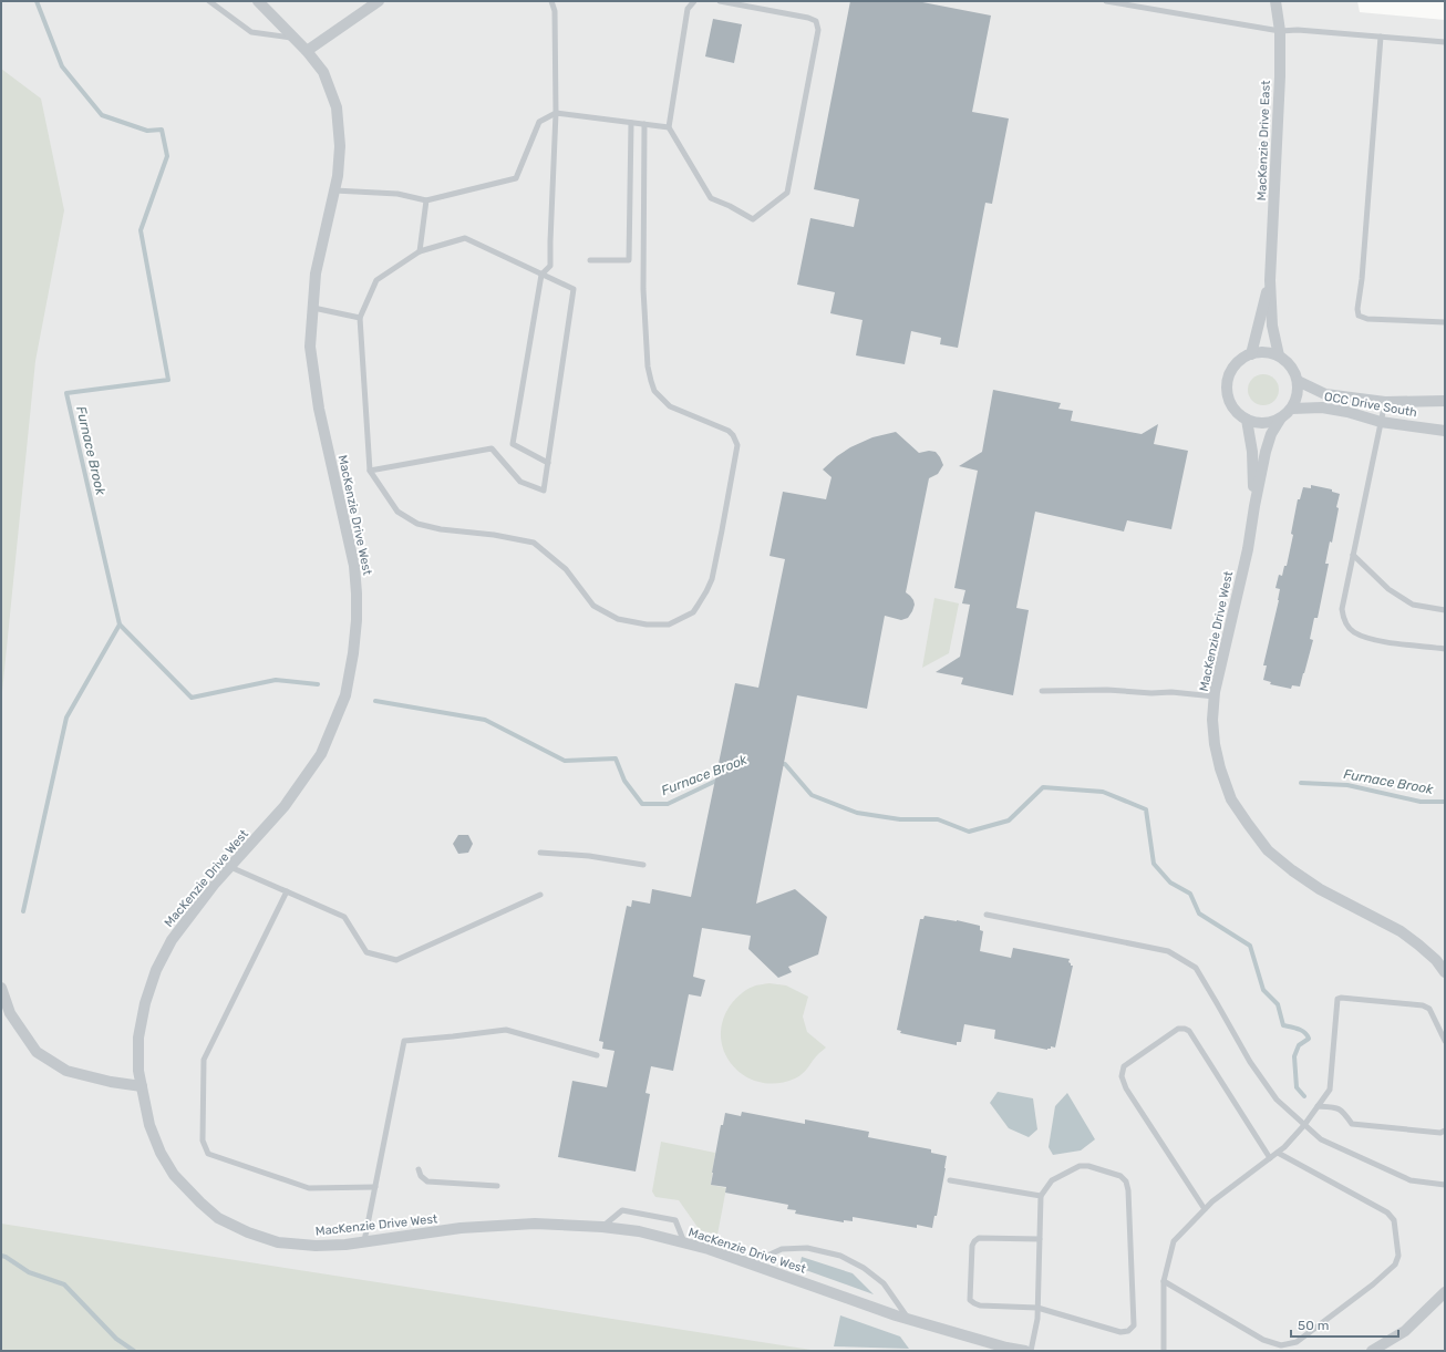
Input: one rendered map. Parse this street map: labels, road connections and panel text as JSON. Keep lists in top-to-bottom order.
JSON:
{
  "streets": {
    "street": ["MacKenzie Drive East", "OCC Drive South", "MacKenzie Drive West"]
  },
  "crossings": [
    ["MacKenzie Drive East", "OCC Drive South"],
    ["MacKenzie Drive East", "MacKenzie Drive West"],
    ["OCC Drive South", "MacKenzie Drive West"]
  ],
  "water": ["Furnace Brook"],
  "scale_bar": "50 m"
}
